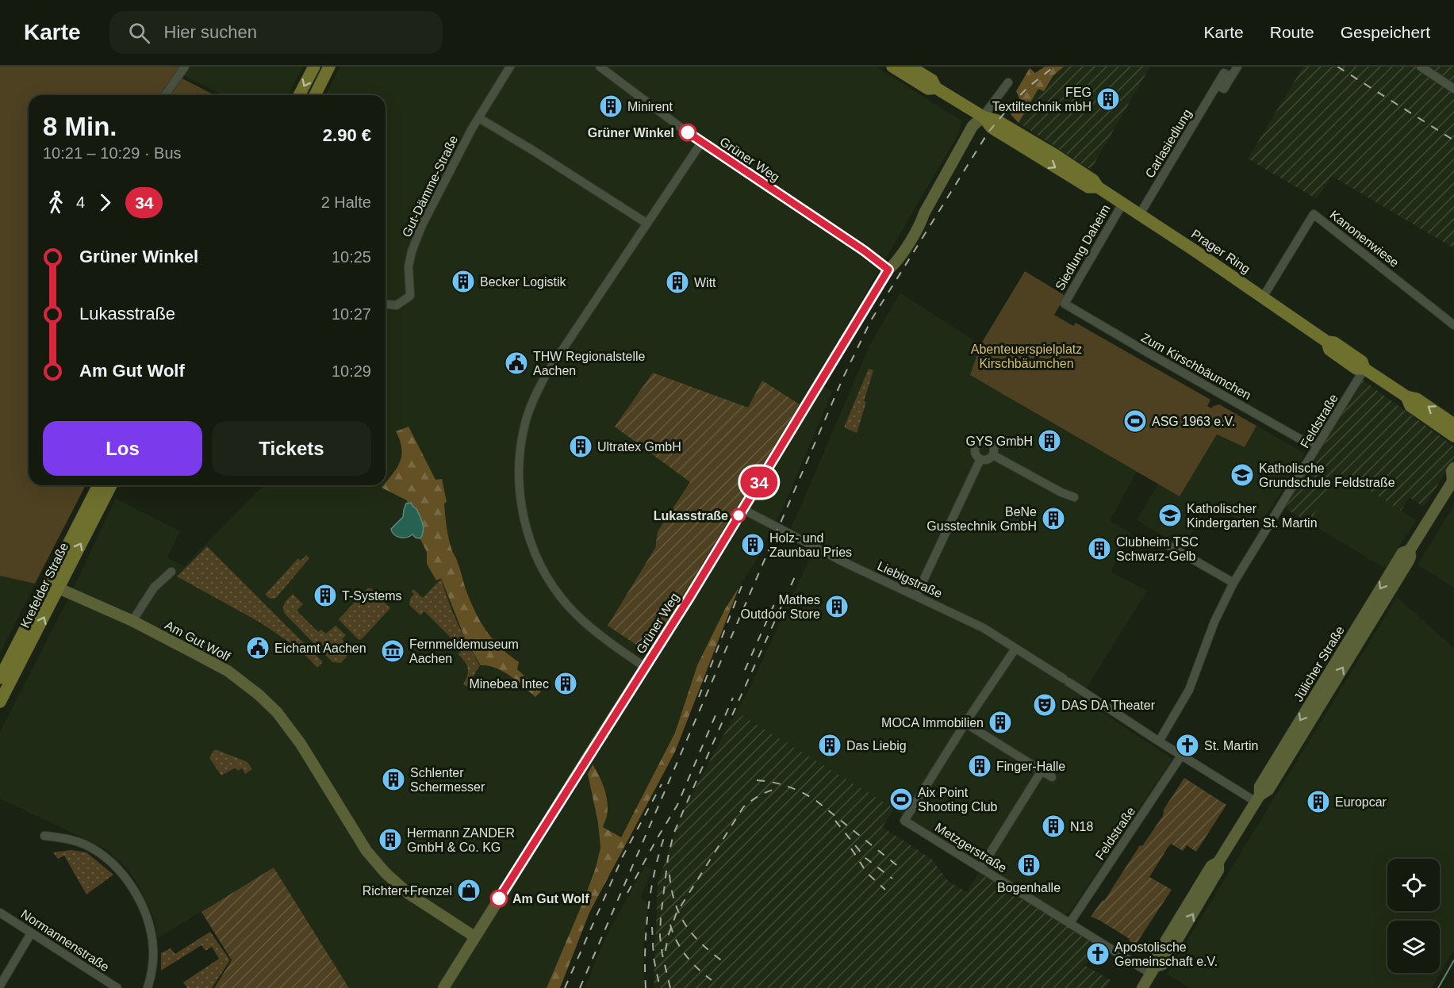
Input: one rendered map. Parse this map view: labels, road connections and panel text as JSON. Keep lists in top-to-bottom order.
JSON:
{
  "streets": {
    "main road": ["Prager Ring", "Krefelder Straße"],
    "street": [
      "Carlasiedlung",
      "Grüner Weg",
      "Gut-Dämme-Straße",
      "Kanonenwiese",
      "Siedlung Daheim",
      "Zum Kirschbäumchen",
      "Feldstraße",
      "Liebigstraße",
      "Am Gut Wolf",
      "Jülicher Straße",
      "Metzgerstraße",
      "Normannenstraße"
    ]
  },
  "crossings": [
    ["Carlasiedlung", "Prager Ring"],
    ["Grüner Weg", "Prager Ring"],
    ["Grüner Weg", "Liebigstraße"],
    ["Grüner Weg", "Am Gut Wolf"],
    ["Kanonenwiese", "Prager Ring"],
    ["Siedlung Daheim", "Prager Ring"],
    ["Siedlung Daheim", "Zum Kirschbäumchen"],
    ["Prager Ring", "Feldstraße"],
    ["Zum Kirschbäumchen", "Feldstraße"],
    ["Feldstraße", "Liebigstraße"],
    ["Feldstraße", "Metzgerstraße"],
    ["Liebigstraße", "Jülicher Straße"],
    ["Liebigstraße", "Metzgerstraße"],
    ["Krefelder Straße", "Am Gut Wolf"],
    ["Jülicher Straße", "Metzgerstraße"]
  ],
  "parks": ["Abenteuerspielplatz Kirschbäumchen"],
  "places": {
    "building": [
      "FEG Textiltechnik mbH",
      "Minirent",
      "Becker Logistik",
      "Witt",
      "GYS GmbH",
      "Ultratex GmbH",
      "BeNe Gusstechnik GmbH",
      "Holz- und Zaunbau Pries",
      "Clubheim TSC Schwarz-Gelb",
      "T-Systems",
      "Mathes Outdoor Store",
      "Minebea Intec",
      "MOCA Immobilien",
      "Das Liebig",
      "Finger-Halle",
      "Schlenter Schermesser",
      "Europcar",
      "N18",
      "Hermann ZANDER GmbH & Co. KG",
      "Bogenhalle"
    ],
    "other": ["Grüner Winkel", "Lukasstraße", "Am Gut Wolf"],
    "public building": ["THW Regionalstelle Aachen", "Eichamt Aachen"],
    "sports": ["ASG 1963 e.V.", "Aix Point Shooting Club"],
    "school or university": ["Katholische Grundschule Feldstraße", "Katholischer Kindergarten St. Martin"],
    "museum": ["Fernmeldemuseum Aachen"],
    "theatre": ["DAS DA Theater"],
    "church": ["St. Martin", "Apostolische Gemeinschaft e.V."],
    "shop": ["Richter+Frenzel"]
  },
  "lines": ["bus line 34"],
  "page": {
    "header": "Karte",
    "search": "Hier suchen",
    "nav": ["Karte", "Route", "Gespeichert"],
    "on_map": "34",
    "heading": ["8 Min.", "10:21 – 10:29 · Bus", "2.90 €"],
    "legs": ["4", "34", "2 Halte"],
    "list": [
      {
        "name": "Grüner Winkel",
        "value": "10:25"
      },
      {
        "name": "Lukasstraße",
        "value": "10:27"
      },
      {
        "name": "Am Gut Wolf",
        "value": "10:29"
      }
    ],
    "buttons": ["Los", "Tickets"]
  }
}
